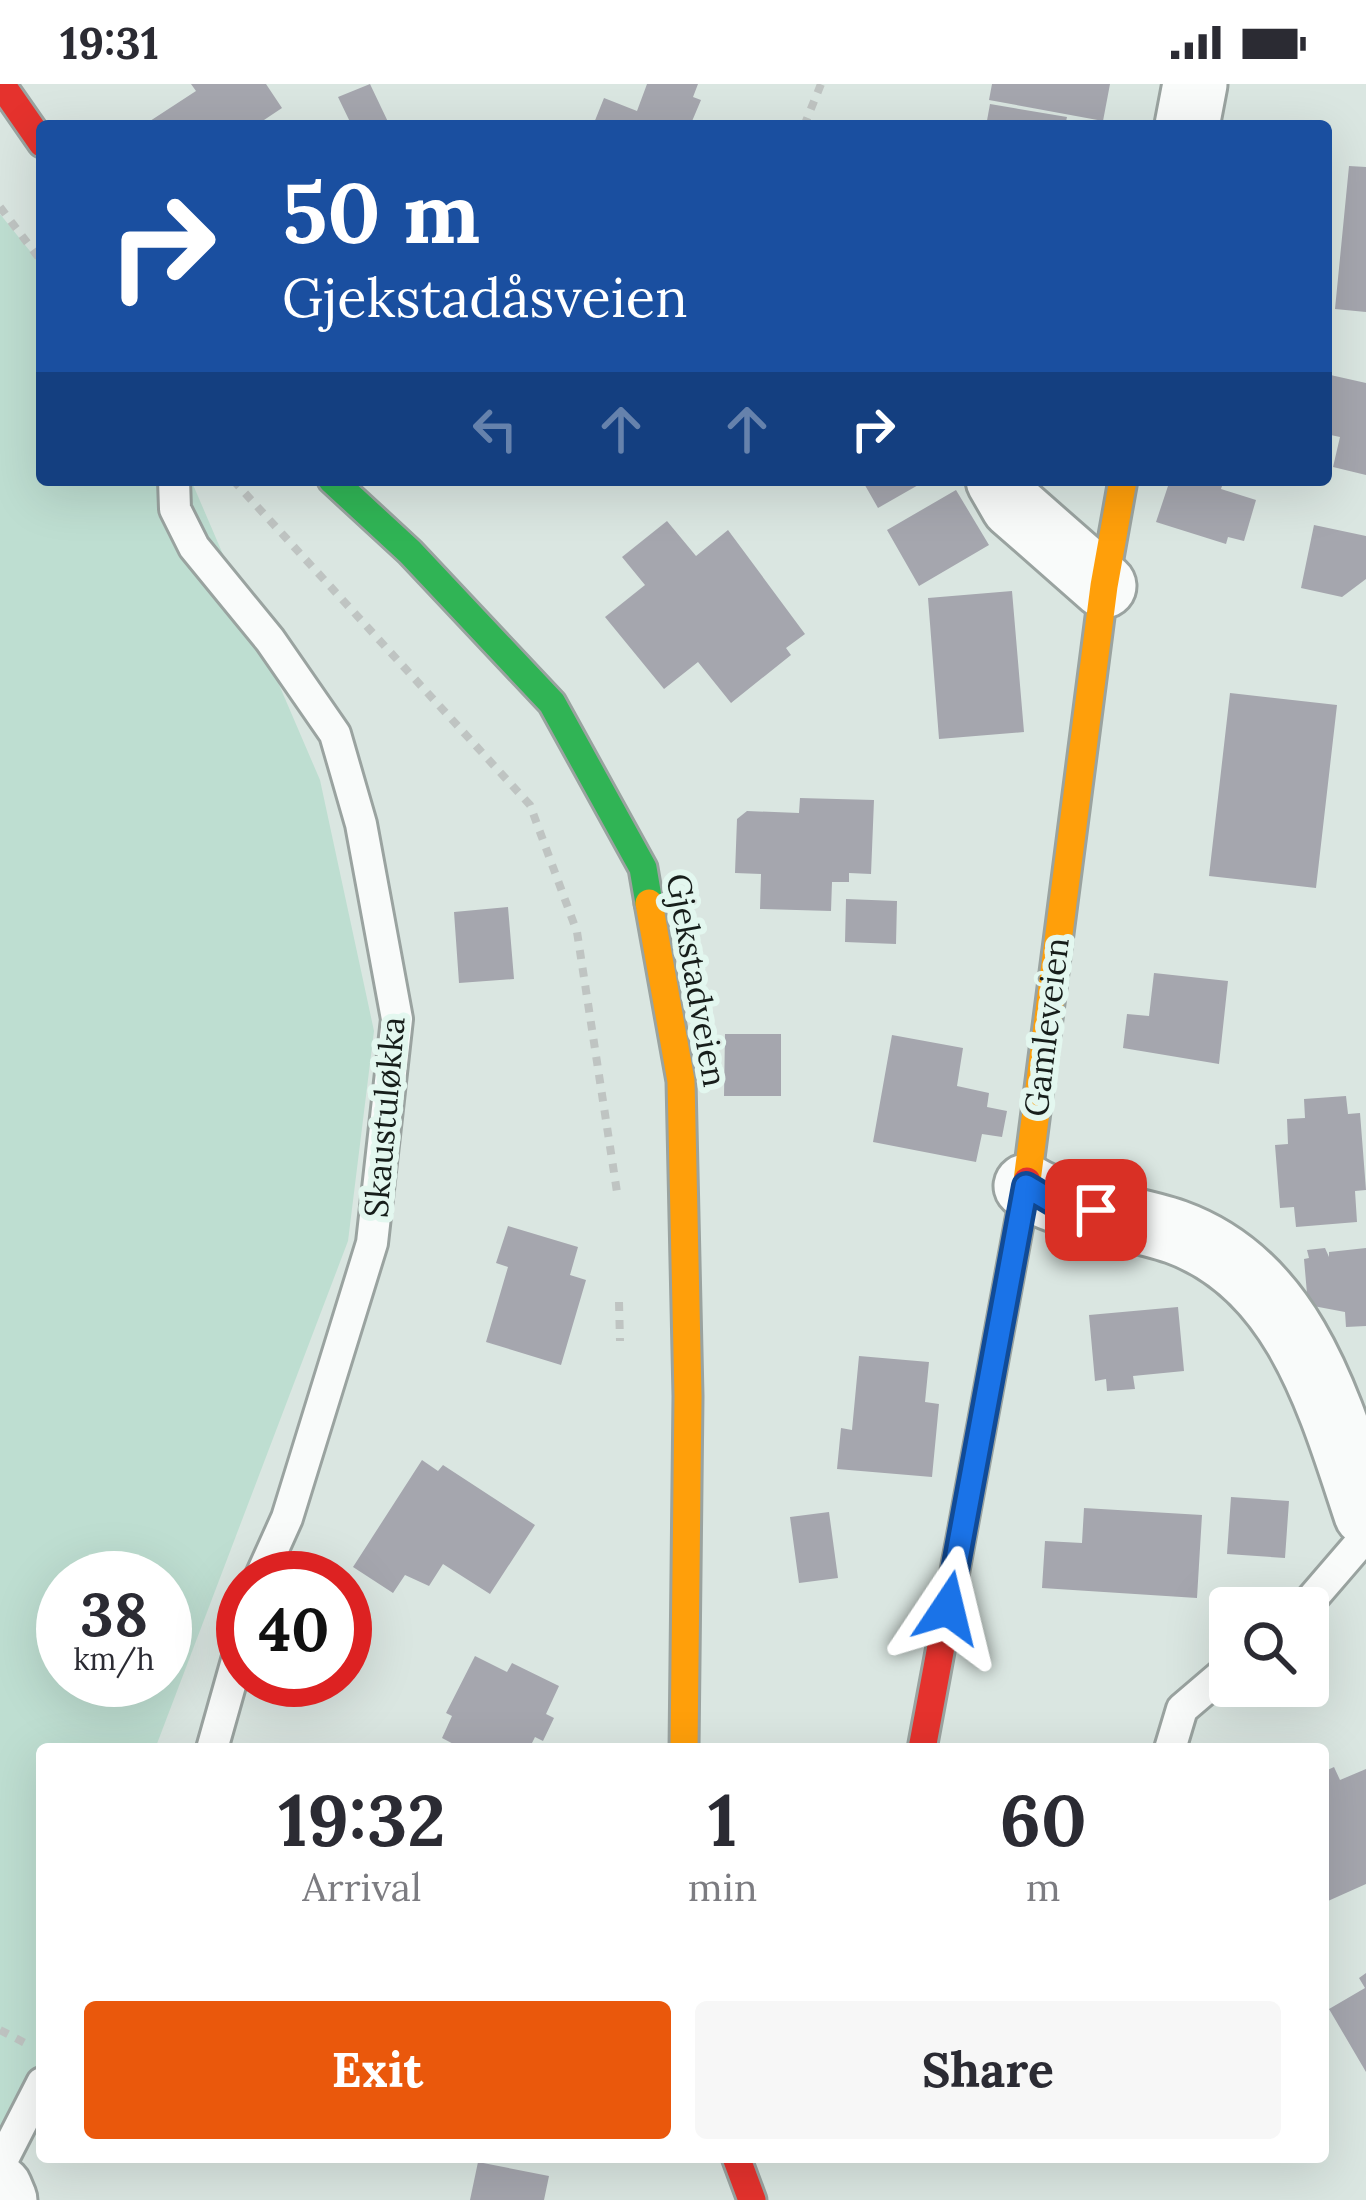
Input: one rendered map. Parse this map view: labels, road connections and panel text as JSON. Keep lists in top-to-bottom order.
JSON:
{
  "streets": {
    "street": ["Gjekstadveien", "Gamleveien"],
    "lane": ["Skaustuløkka"]
  },
  "page": {
    "status": "19:31",
    "turn": ["50 m", "Gjekstadåsveien"],
    "speed": "38 km/h",
    "limit": "40",
    "eta": [
      "19:32",
      "Arrival",
      "1",
      "min",
      "60",
      "m"
    ],
    "buttons": ["Exit", "Share"]
  }
}
